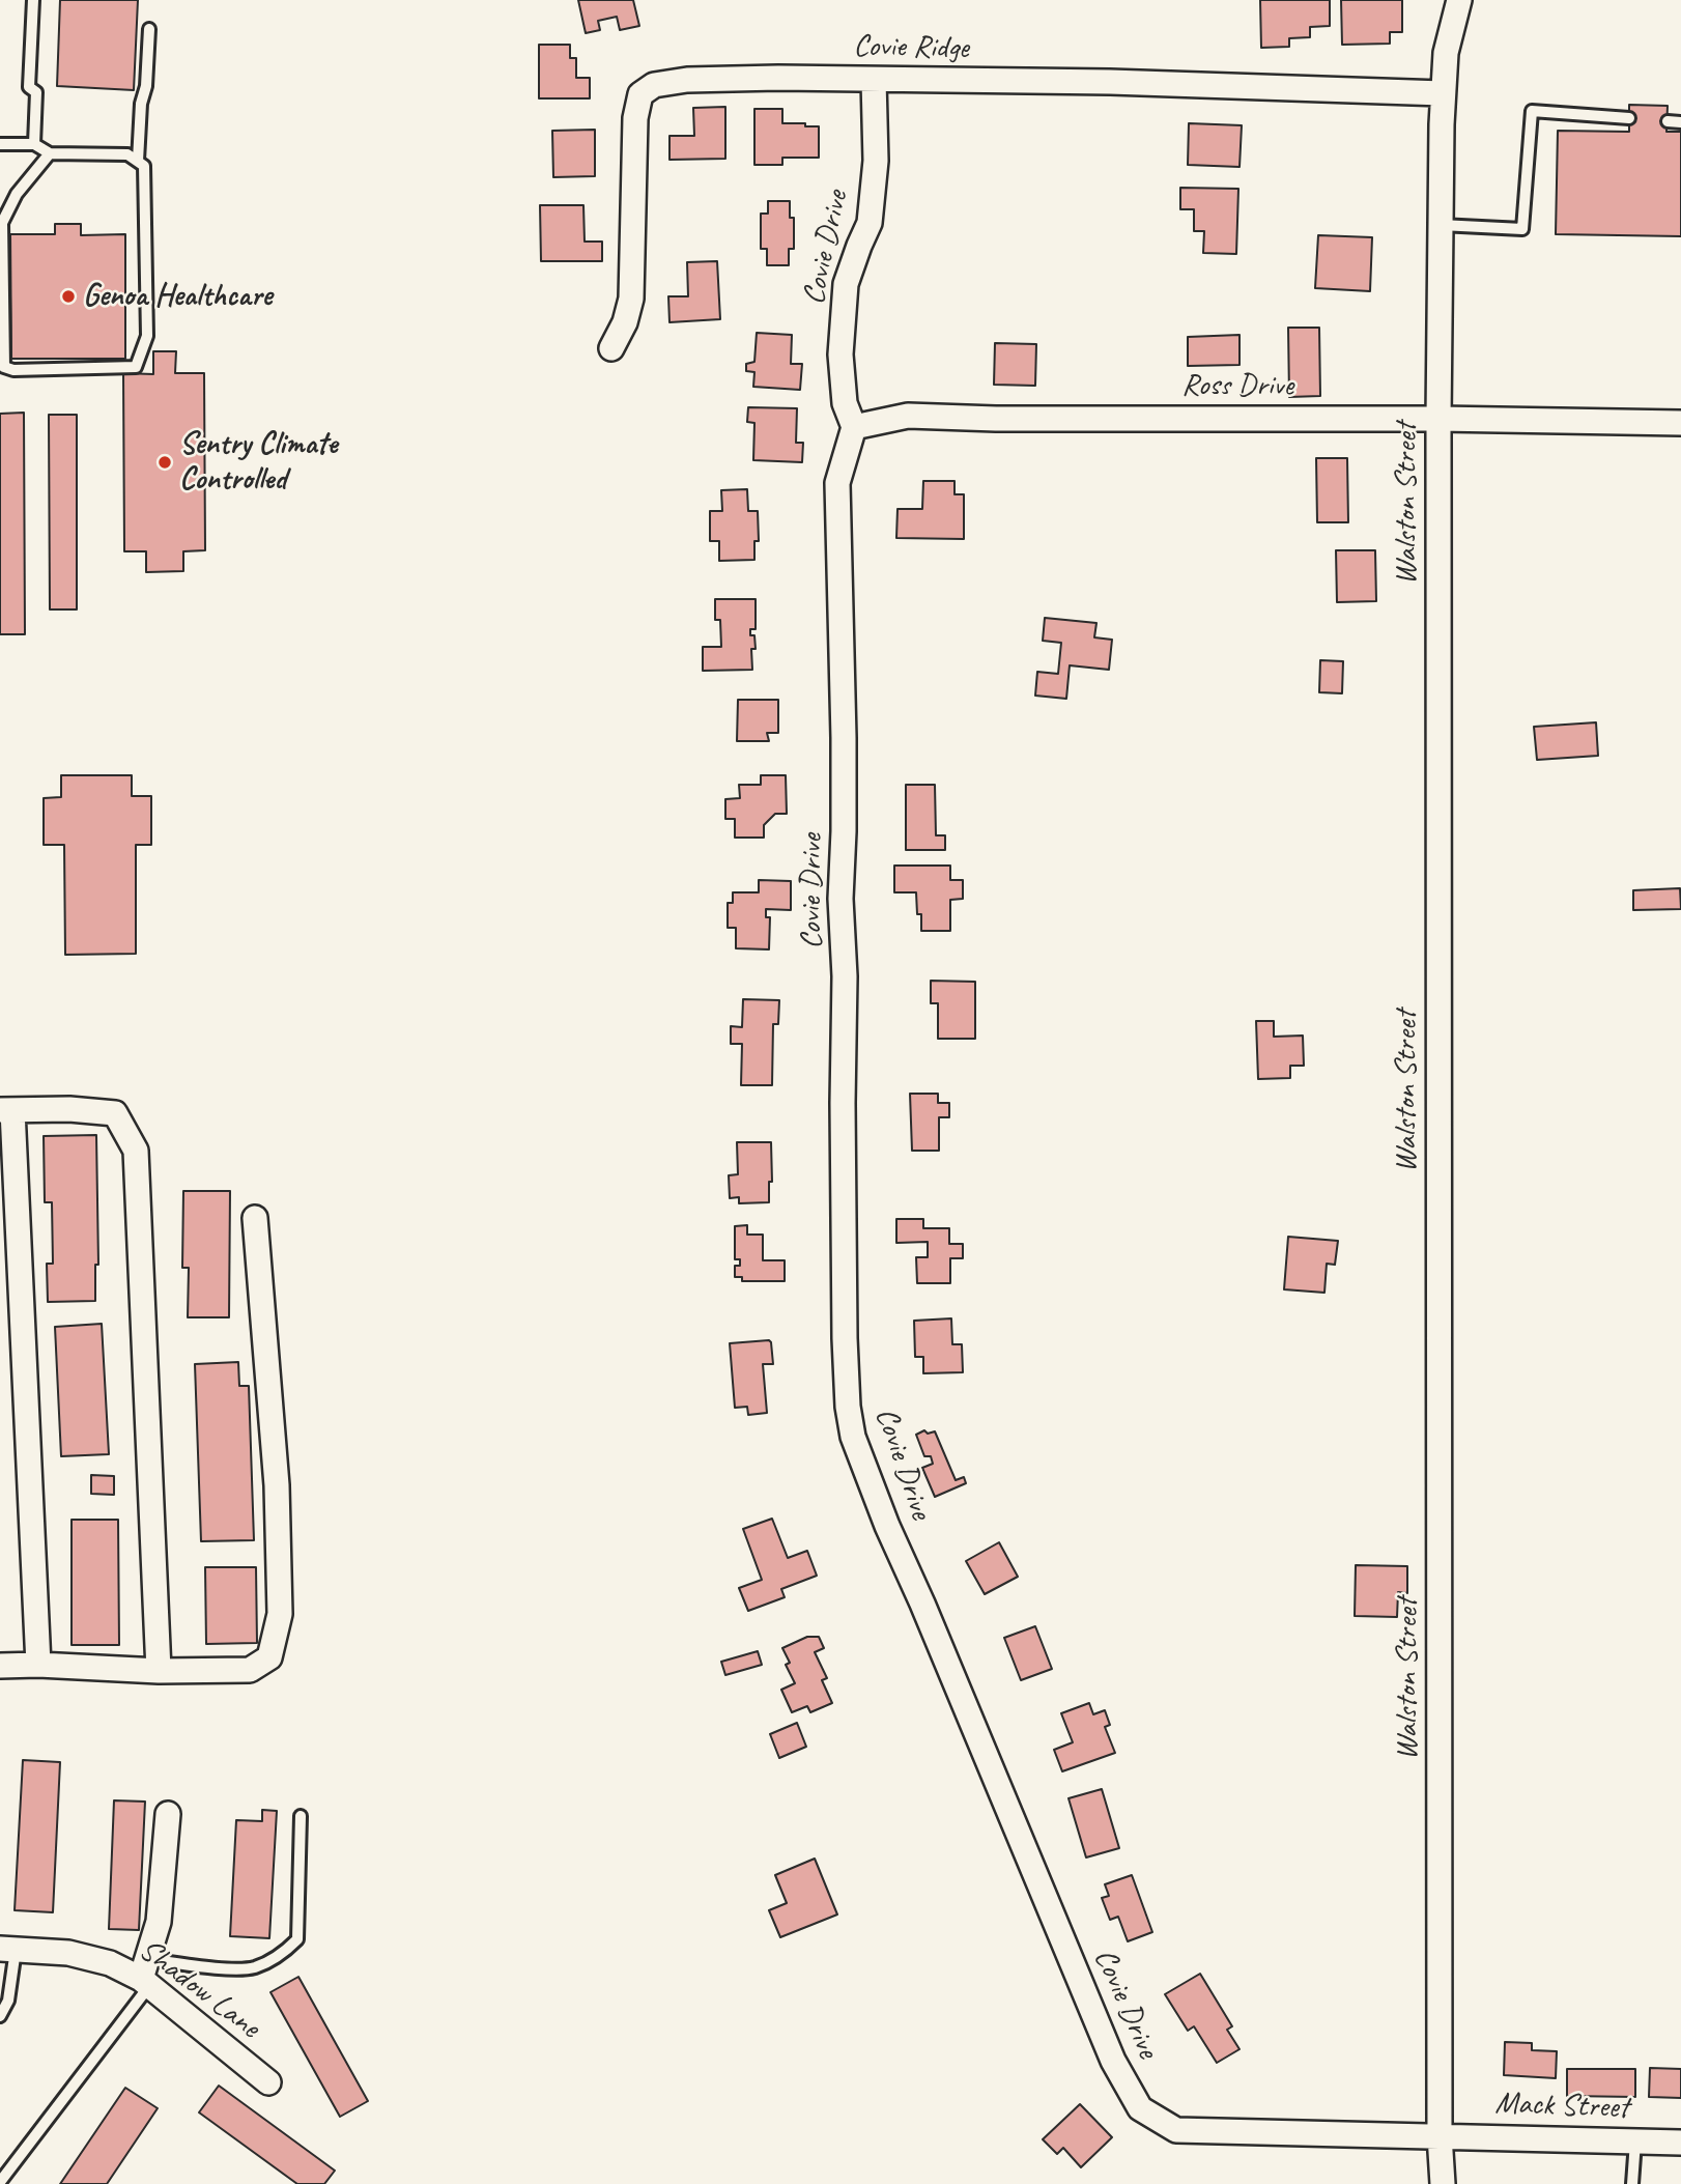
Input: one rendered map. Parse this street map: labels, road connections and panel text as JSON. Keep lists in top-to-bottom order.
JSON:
{
  "streets": {
    "street": [
      "Covie Ridge",
      "Covie Drive",
      "Ross Drive",
      "Walston Street",
      "Shadow Lane",
      "Mack Street"
    ]
  },
  "crossings": [
    ["Covie Ridge", "Covie Drive"],
    ["Covie Ridge", "Walston Street"],
    ["Covie Drive", "Ross Drive"],
    ["Covie Drive", "Walston Street"],
    ["Covie Drive", "Mack Street"],
    ["Ross Drive", "Walston Street"],
    ["Walston Street", "Mack Street"]
  ],
  "places": ["Genoa Healthcare", "Sentry Climate Controlled"]
}
